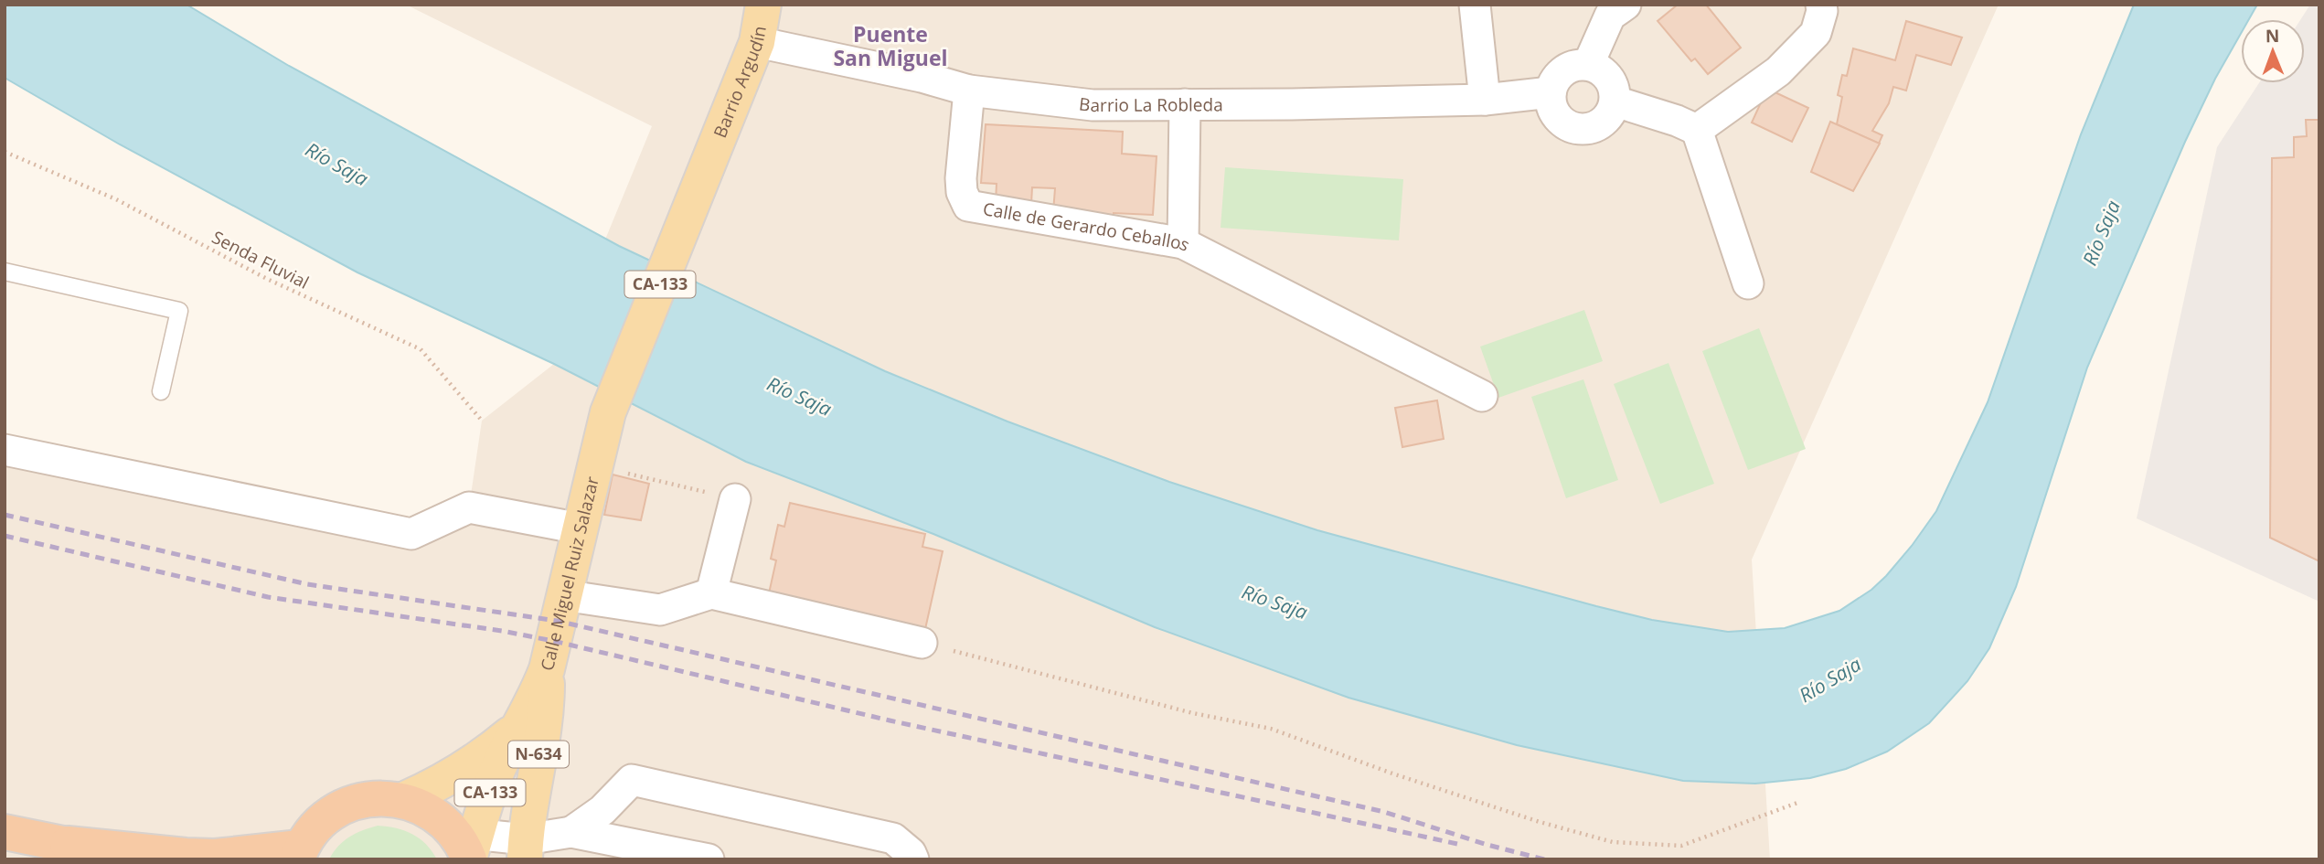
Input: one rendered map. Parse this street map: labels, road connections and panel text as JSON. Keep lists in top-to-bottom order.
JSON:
{
  "streets": {
    "main road": [
      "Barrio Argudín",
      "CA-133",
      "Calle Miguel Ruiz Salazar",
      "N-634"
    ],
    "street": ["Barrio La Robleda", "Calle de Gerardo Ceballos"],
    "path": ["Senda Fluvial"]
  },
  "crossings": [
    ["Barrio Argudín", "Barrio La Robleda"],
    ["Barrio Argudín", "Calle Miguel Ruiz Salazar"],
    ["Barrio La Robleda", "Calle de Gerardo Ceballos"],
    ["Calle Miguel Ruiz Salazar", "N-634"]
  ],
  "districts": ["Puente San Miguel"],
  "water": ["Río Saja"],
  "north": "top"
}
